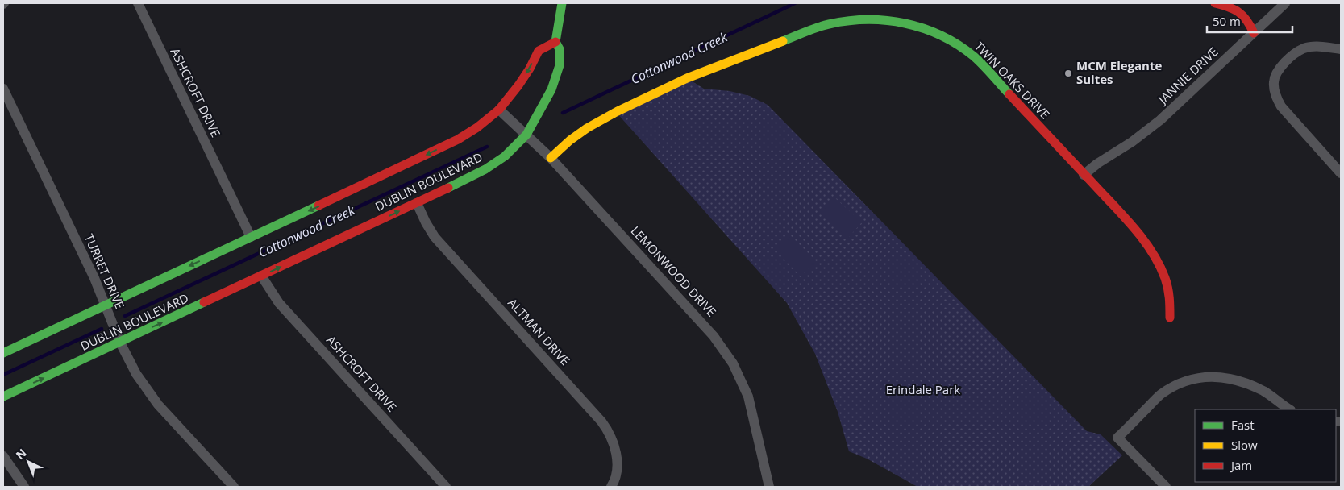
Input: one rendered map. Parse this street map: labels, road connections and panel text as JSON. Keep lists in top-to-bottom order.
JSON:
{
  "streets": {
    "main road": ["TWIN OAKS DRIVE", "DUBLIN BOULEVARD"],
    "street": [
      "JANNIE DRIVE",
      "ASHCROFT DRIVE",
      "TURRET DRIVE",
      "LEMONWOOD DRIVE",
      "ALTMAN DRIVE"
    ]
  },
  "crossings": [
    ["JANNIE DRIVE", "TWIN OAKS DRIVE"],
    ["TWIN OAKS DRIVE", "LEMONWOOD DRIVE"],
    ["ASHCROFT DRIVE", "DUBLIN BOULEVARD"],
    ["DUBLIN BOULEVARD", "TURRET DRIVE"],
    ["DUBLIN BOULEVARD", "LEMONWOOD DRIVE"],
    ["DUBLIN BOULEVARD", "ALTMAN DRIVE"]
  ],
  "water": ["Cottonwood Creek"],
  "parks": ["Erindale Park"],
  "places": ["MCM Elegante Suites"],
  "legend": ["Fast", "Slow", "Jam"],
  "scale_bar": "50 m",
  "north": "top left"
}
